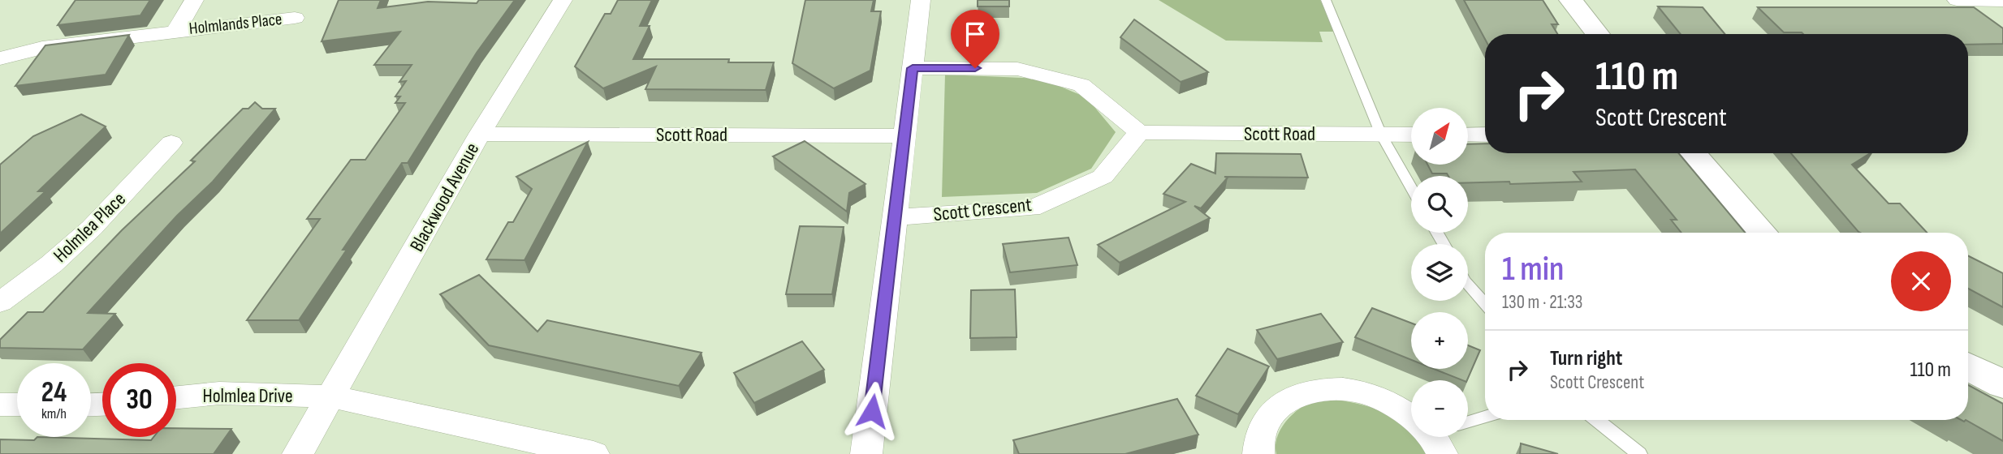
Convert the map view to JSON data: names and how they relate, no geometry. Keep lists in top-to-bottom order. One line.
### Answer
{"streets":{"street":["Holmlands Place","Scott Road","Blackwood Avenue","Scott Crescent","Holmlea Place","Holmlea Drive"]},"crossings":[["Scott Road","Blackwood Avenue"],["Scott Road","Scott Crescent"],["Blackwood Avenue","Holmlea Drive"]],"north":"top right","page":{"turn":["110 m","Scott Crescent"],"map_buttons":["+","−"],"heading":["1 min","130 m · 21:33"],"list":[{"name":"Turn right","note":"Scott Crescent","value":"110 m"}],"speed":"24 km/h","limit":"30"}}
